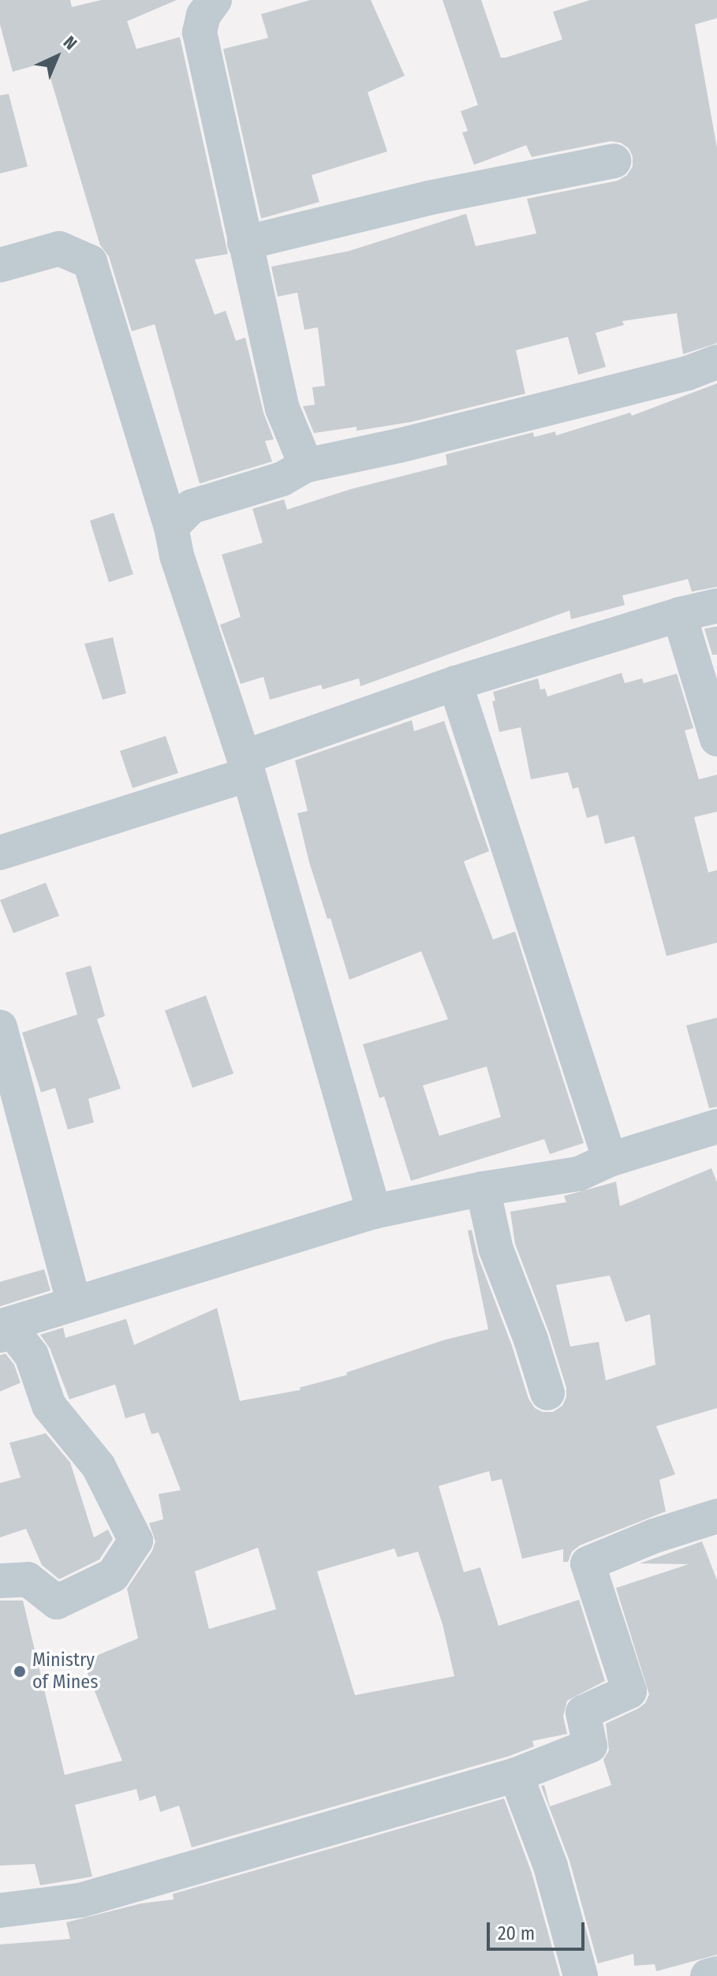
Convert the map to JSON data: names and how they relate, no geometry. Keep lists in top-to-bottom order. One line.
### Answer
{"places":["Ministry of Mines"],"scale_bar":"20 m","north":"top right"}
